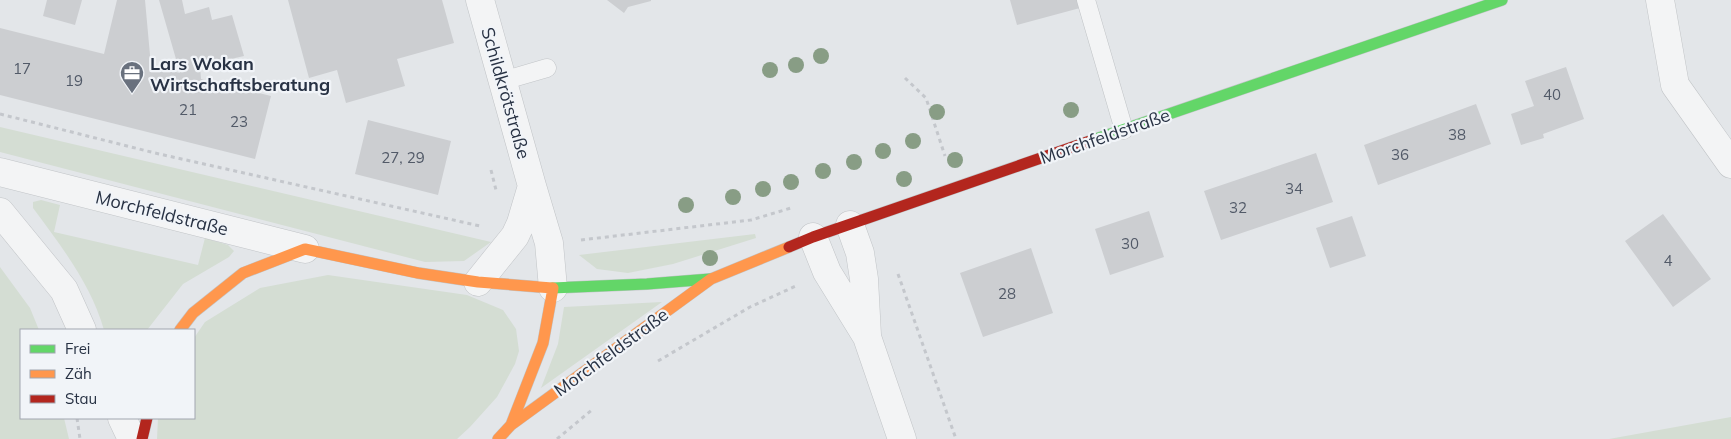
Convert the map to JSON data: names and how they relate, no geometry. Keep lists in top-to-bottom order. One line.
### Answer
{"streets":{"main road":["Morchfeldstraße"],"street":["Schildkrötstraße"]},"crossings":[["Schildkrötstraße","Morchfeldstraße"]],"places":{"office":["Lars Wokan Wirtschaftsberatung"]},"house_numbers":["17","19","40","21","23","38","36","27, 29","34","32","30","4","28"],"legend":["Frei","Zäh","Stau"]}
